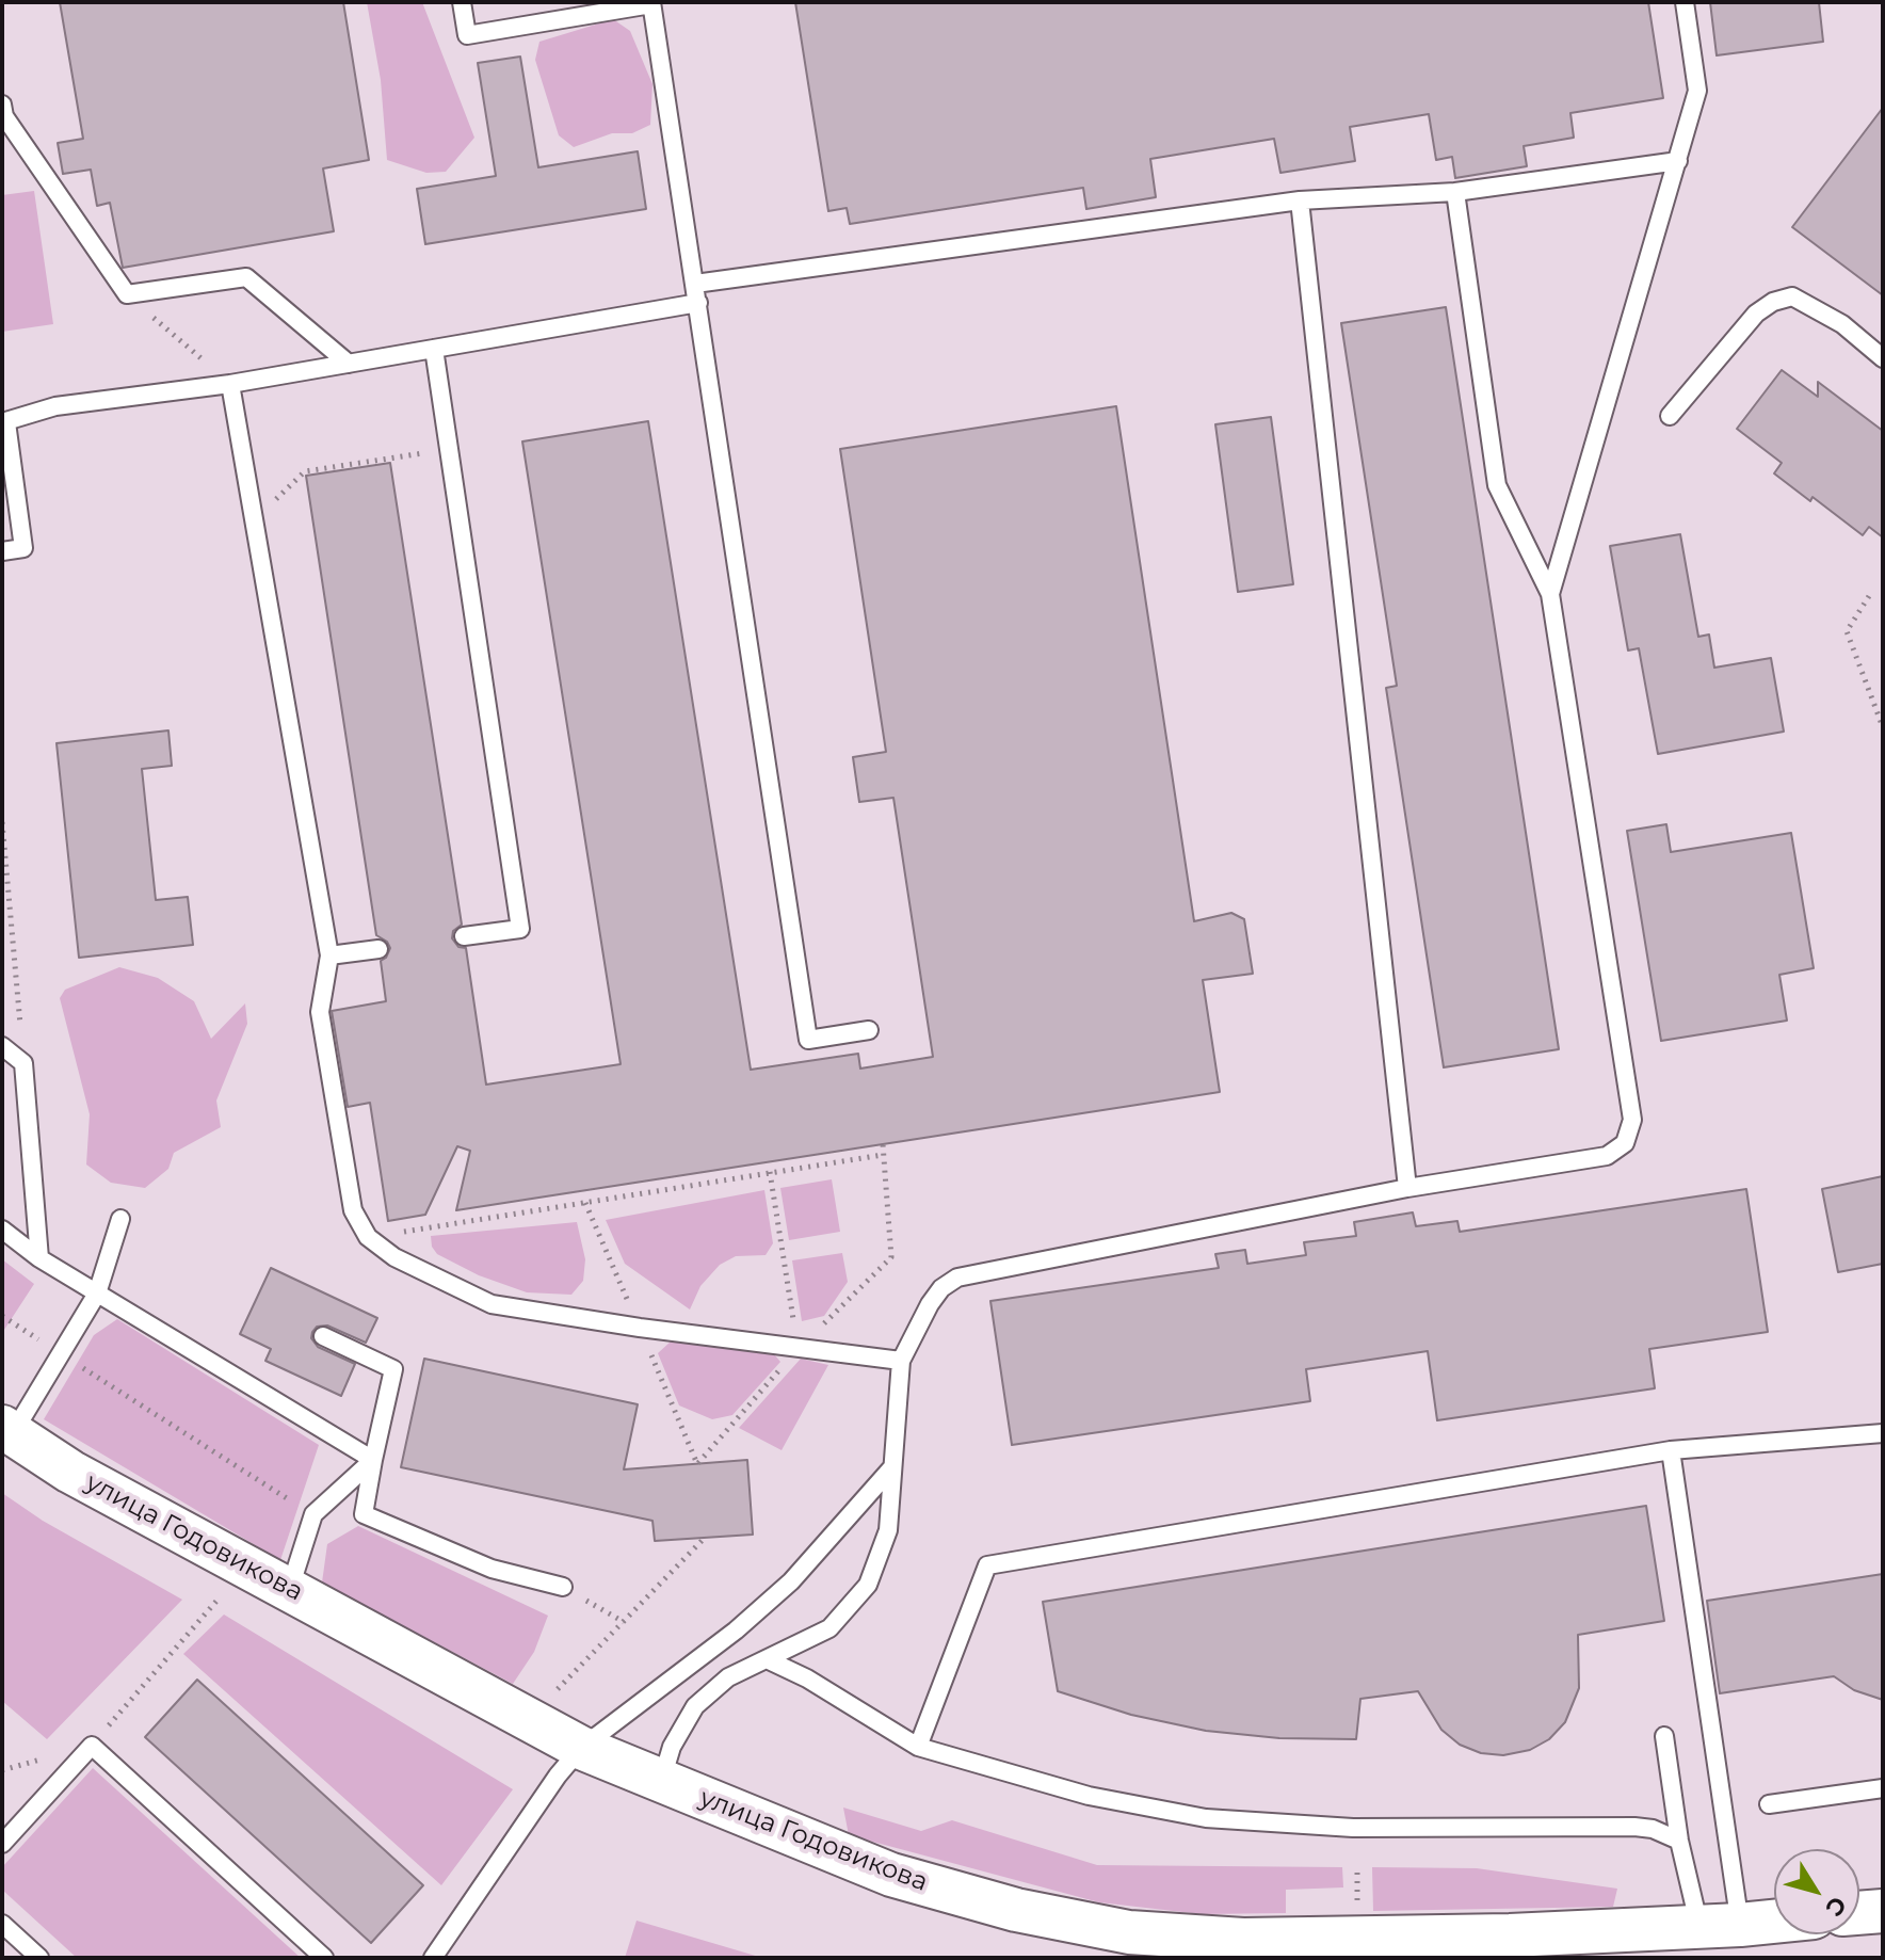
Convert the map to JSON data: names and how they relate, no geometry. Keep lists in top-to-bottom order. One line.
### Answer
{"streets":{"street":["улица Годовикова"]},"north":"bottom right"}
